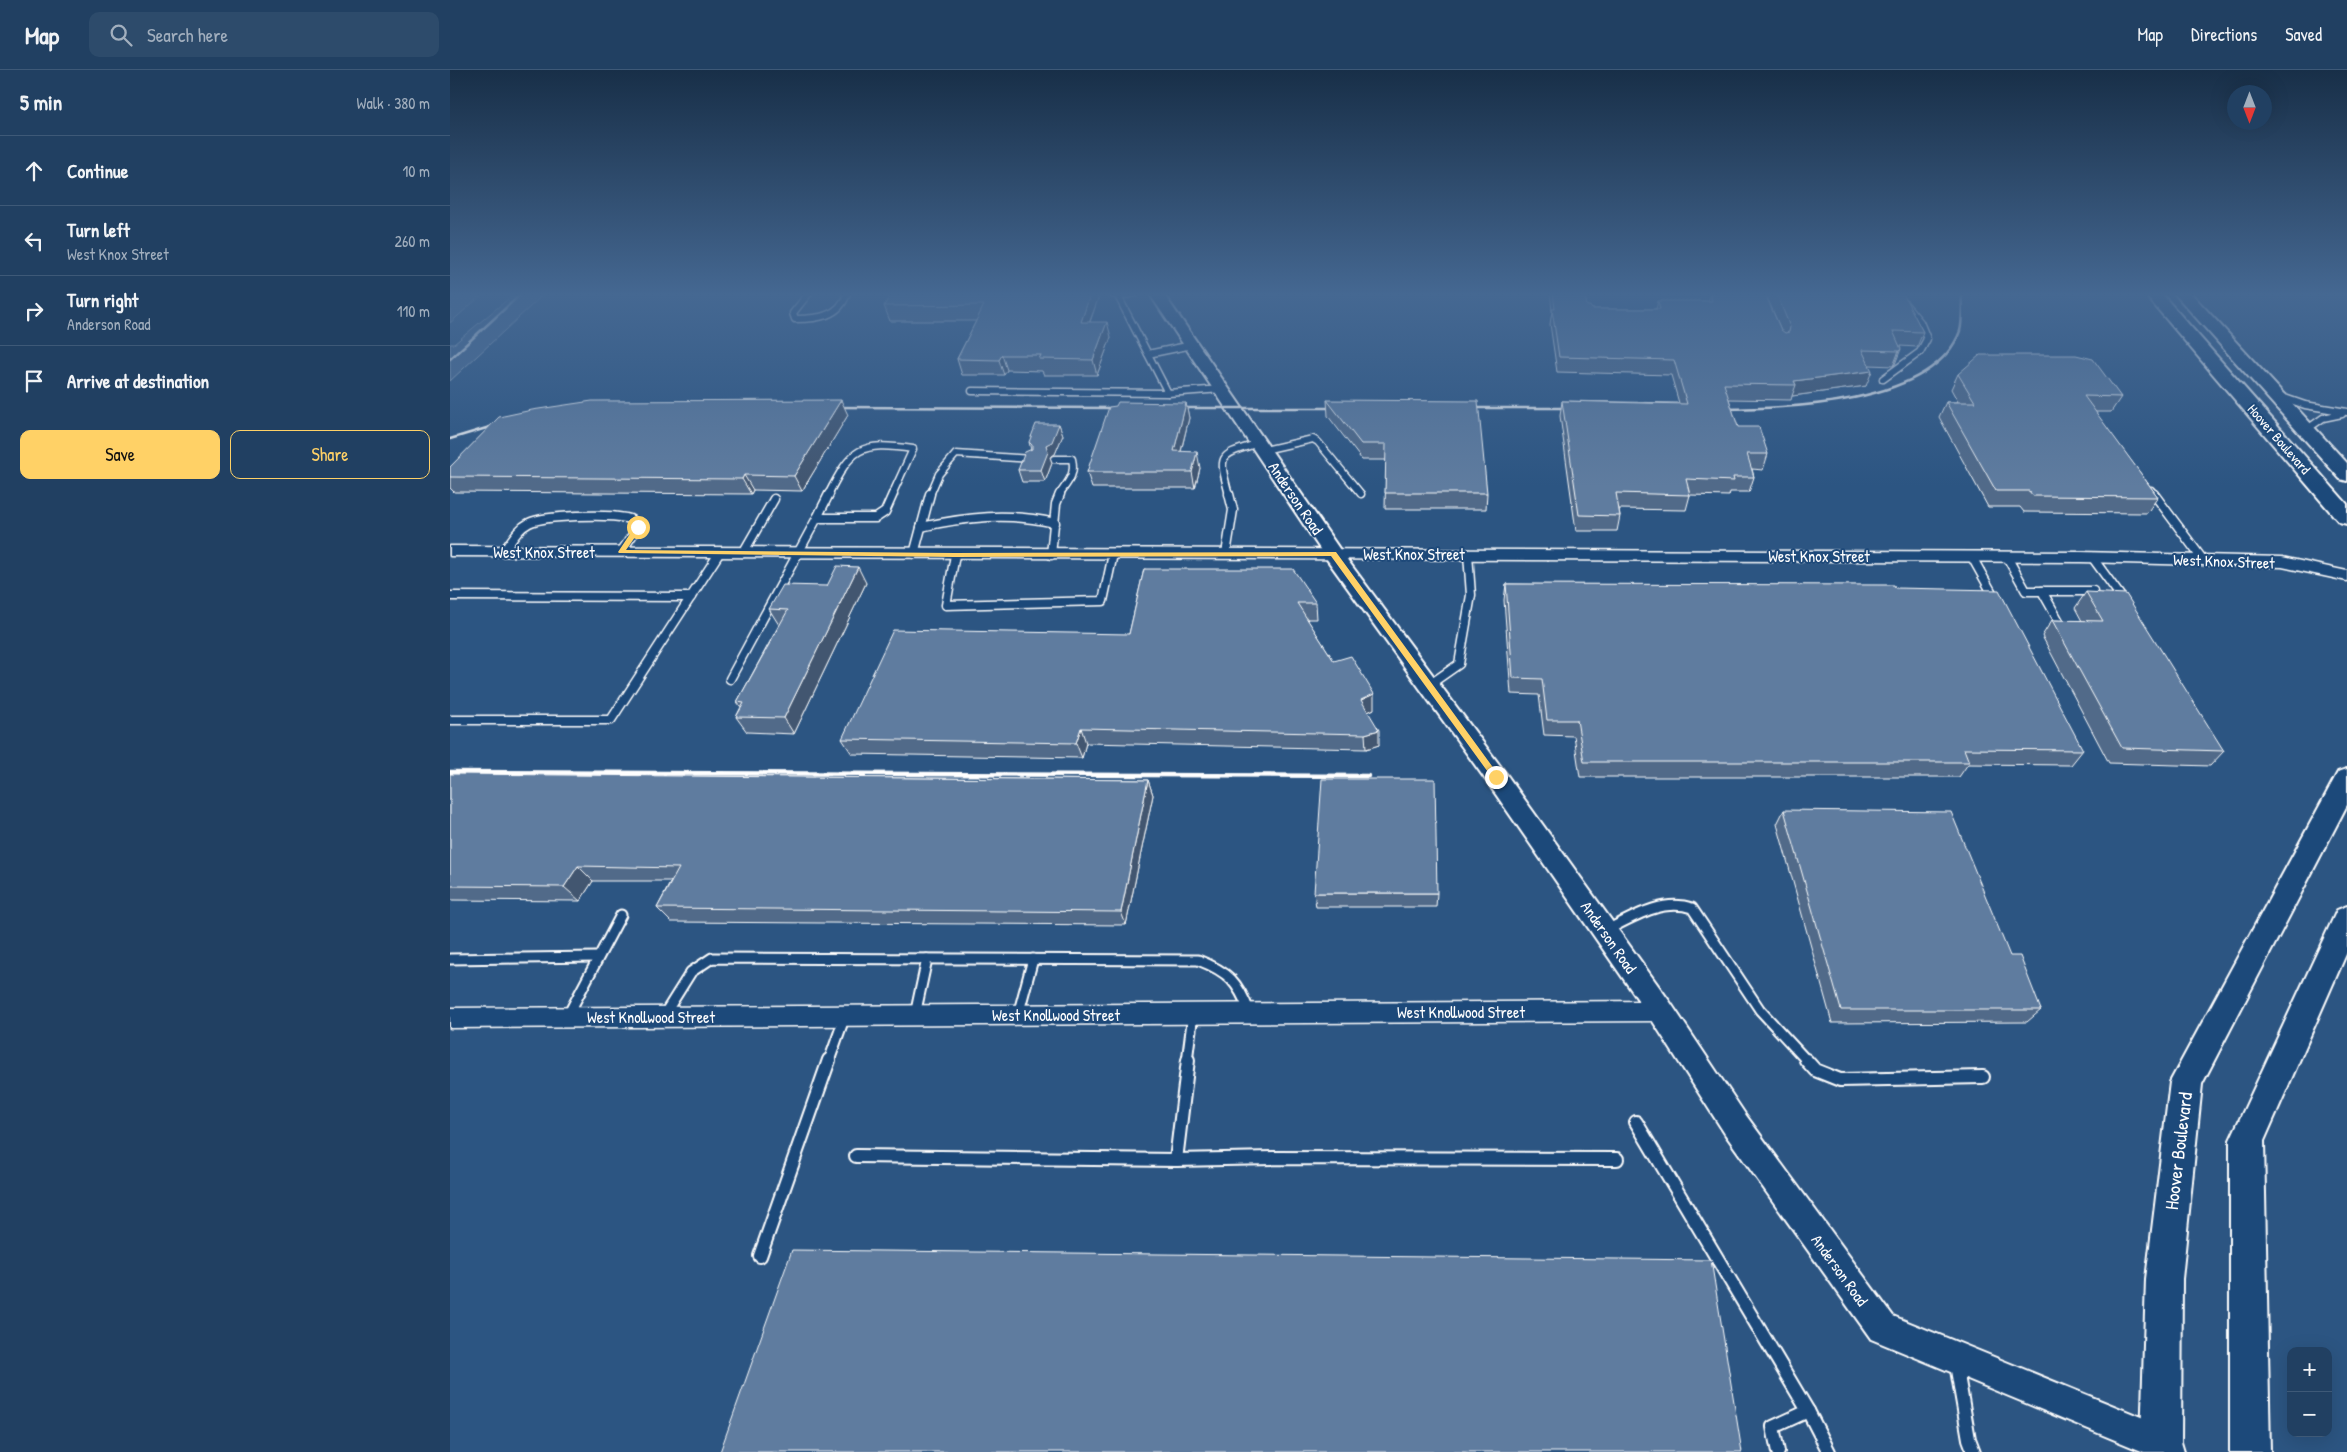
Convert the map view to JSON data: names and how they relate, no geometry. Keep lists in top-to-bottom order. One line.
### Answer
{"streets":{"main road":["Hoover Boulevard"],"street":["Anderson Road","West Knox Street","West Knollwood Street"]},"crossings":[["Hoover Boulevard","Anderson Road"],["Anderson Road","West Knox Street"],["Anderson Road","West Knollwood Street"]],"north":"bottom","page":{"header":"Map","search":"Search here","nav":["Map","Directions","Saved"],"heading":["5 min","Walk · 380 m"],"list":[["Continue","10 m"],["Turn left","West Knox Street","260 m"],["Turn right","Anderson Road","110 m"],"Arrive at destination"],"buttons":["Save","Share"],"map_buttons":["+","−"]}}
